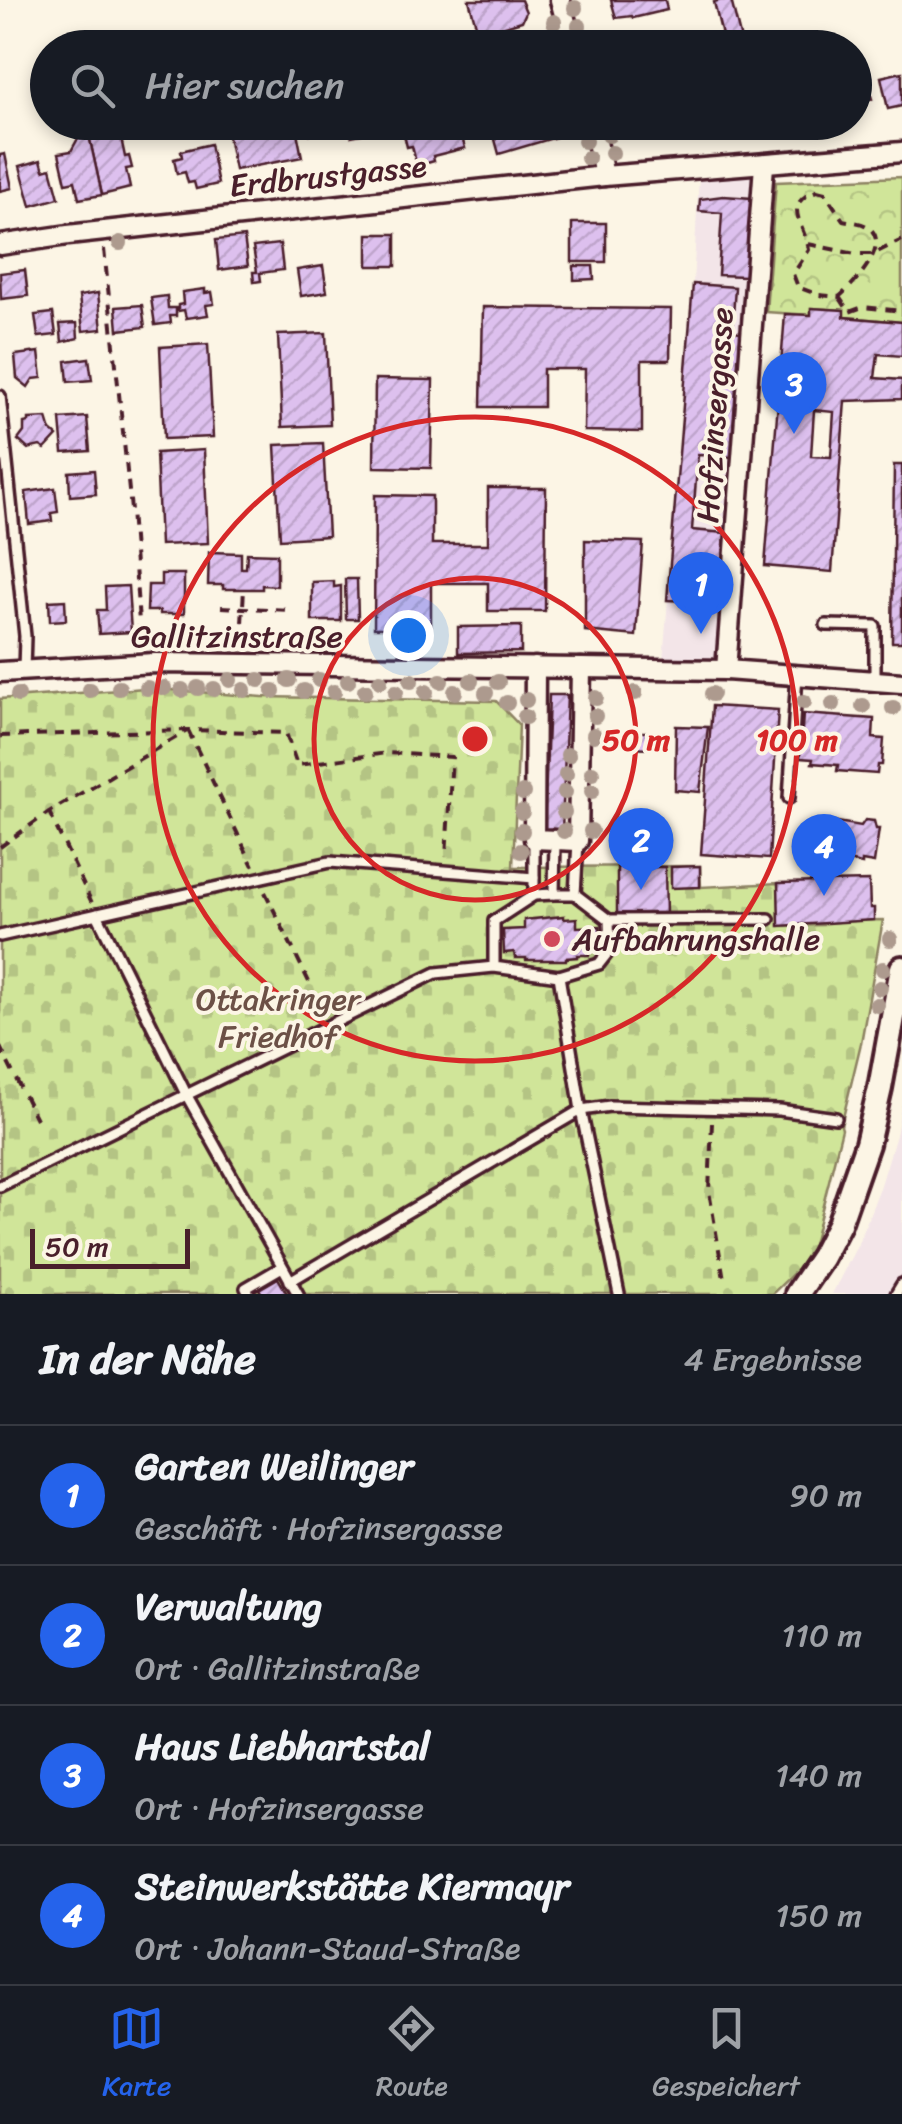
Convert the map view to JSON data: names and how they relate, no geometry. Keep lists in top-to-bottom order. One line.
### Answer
{"streets":{"street":["Erdbrustgasse","Hofzinsergasse","Gallitzinstraße"]},"crossings":[["Erdbrustgasse","Hofzinsergasse"],["Hofzinsergasse","Gallitzinstraße"]],"parks":["Ottakringer Friedhof"],"places":["Aufbahrungshalle"],"scale_bar":"50 m","page":{"search":"Hier suchen","pins":["3","1","2","4"],"scale":"50 m","heading":["In der Nähe","4 Ergebnisse"],"list":[{"mark":"1","name":"Garten Weilinger","note":"Geschäft · Hofzinsergasse","value":"90 m"},{"mark":"2","name":"Verwaltung","note":"Ort · Gallitzinstraße","value":"110 m"},{"mark":"3","name":"Haus Liebhartstal","note":"Ort · Hofzinsergasse","value":"140 m"},{"mark":"4","name":"Steinwerkstätte Kiermayr","note":"Ort · Johann-Staud-Straße","value":"150 m"}],"nav":["Karte","Route","Gespeichert"]},"rings":["50 m","100 m"]}
